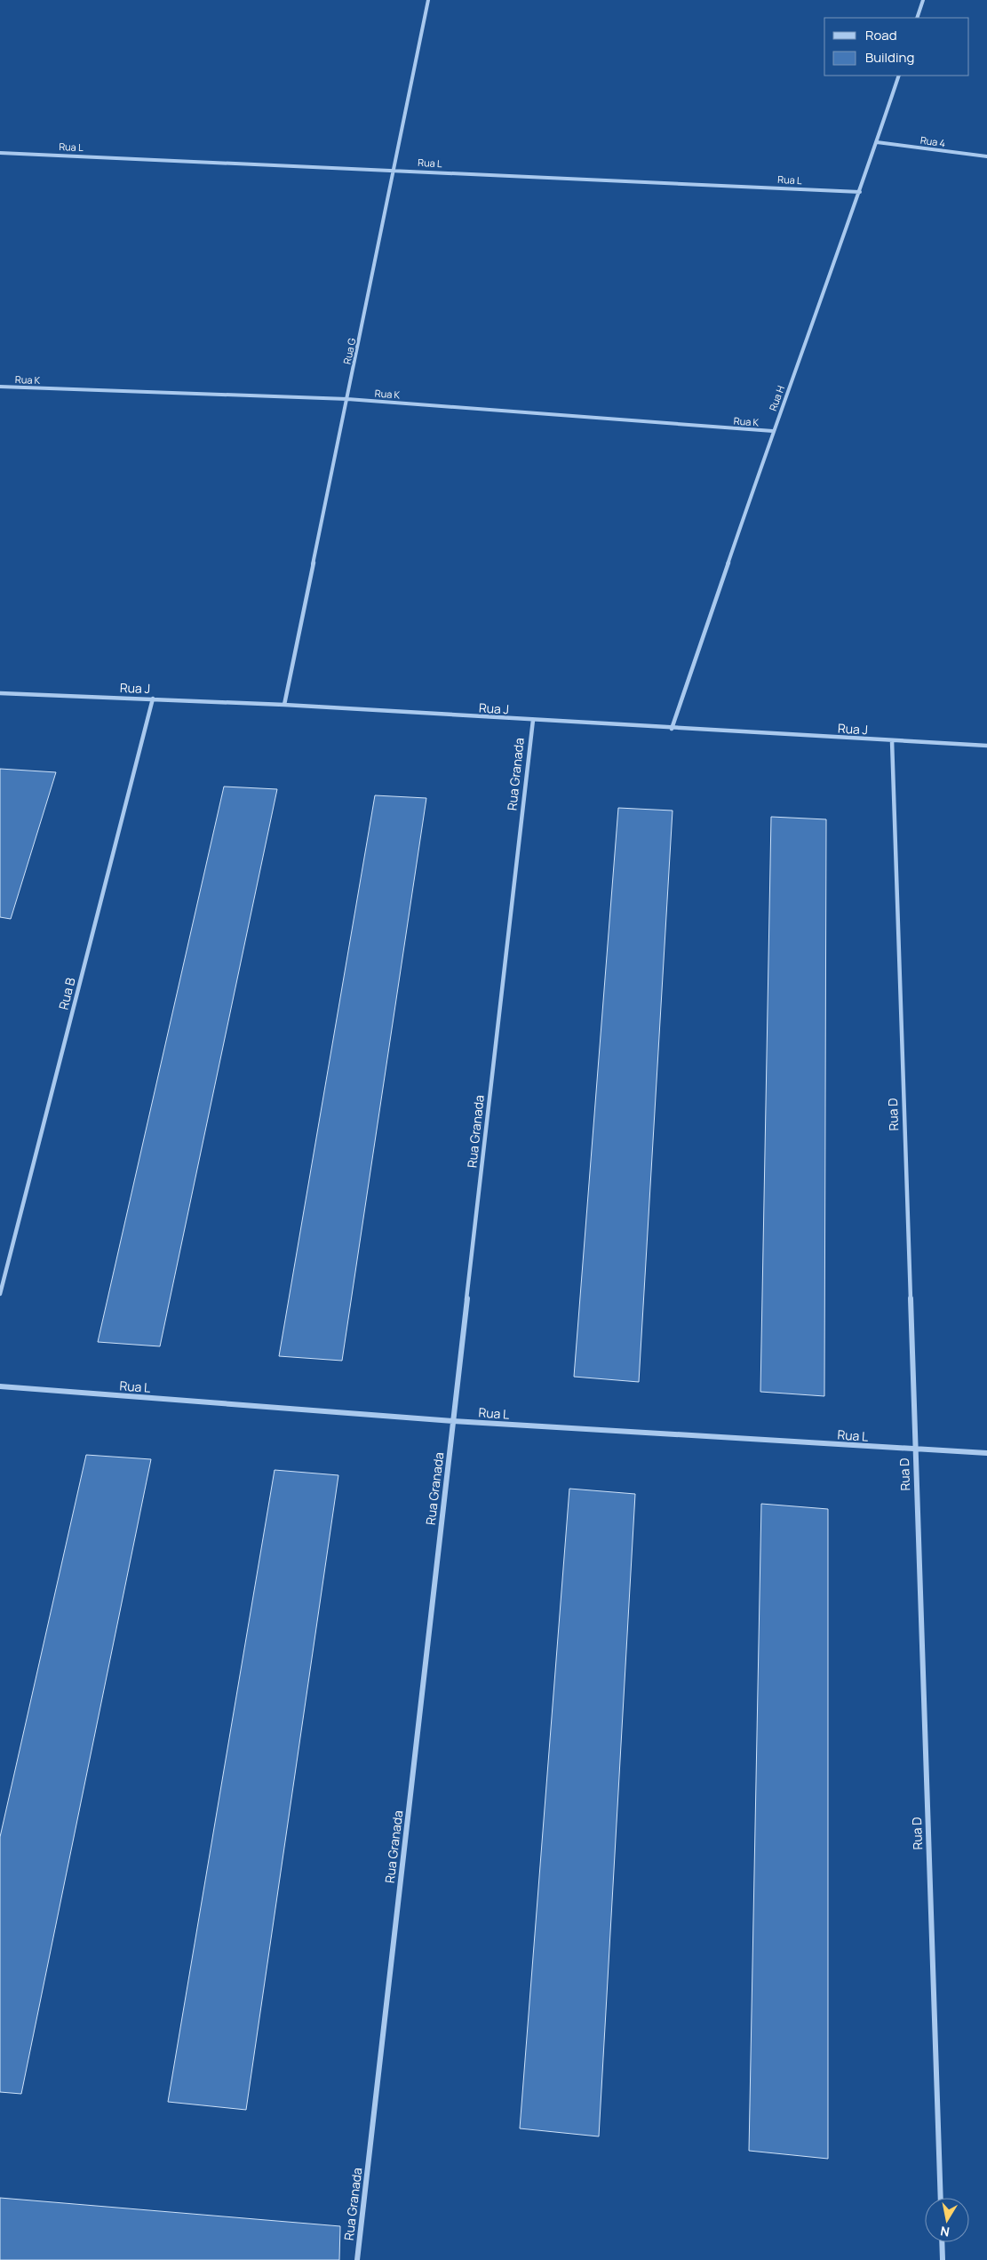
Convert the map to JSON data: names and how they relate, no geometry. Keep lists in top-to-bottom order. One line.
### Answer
{"streets":{"street":["Rua 4","Rua L","Rua G","Rua K","Rua H","Rua J","Rua Granada","Rua B","Rua D"]},"crossings":[["Rua 4","Rua H"],["Rua L","Rua G"],["Rua L","Rua H"],["Rua L","Rua Granada"],["Rua L","Rua D"],["Rua G","Rua K"],["Rua G","Rua J"],["Rua K","Rua H"],["Rua H","Rua J"],["Rua J","Rua Granada"],["Rua J","Rua B"],["Rua J","Rua D"]],"legend":["Road","Building"],"north":"bottom"}
